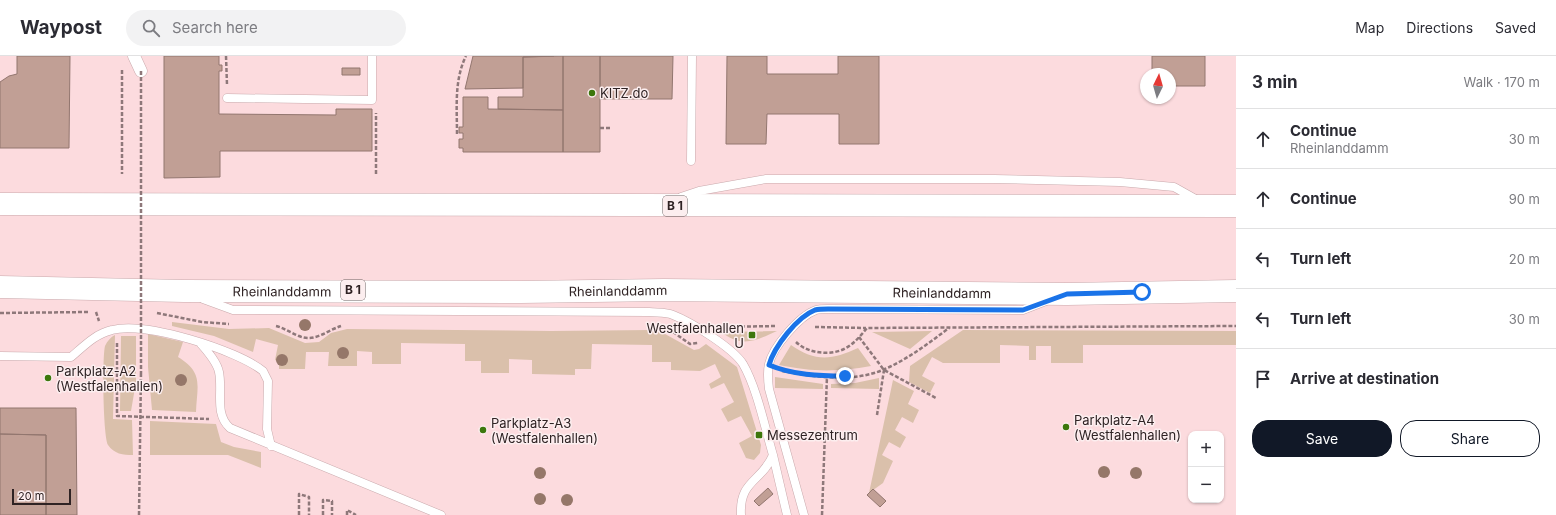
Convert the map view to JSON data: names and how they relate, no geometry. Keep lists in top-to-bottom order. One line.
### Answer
{"streets":{"main road":["B 1","Rheinlanddamm"]},"places":{"other":["KITZ.do","Parkplatz-A2 (Westfalenhallen)","Parkplatz-A4 (Westfalenhallen)","Parkplatz-A3 (Westfalenhallen)"],"transit":["Westfalenhallen U","Messezentrum"]},"scale_bar":"20 m","north":"top","page":{"header":"Waypost","search":"Search here","nav":["Map","Directions","Saved"],"heading":["3 min","Walk · 170 m"],"list":[["Continue","Rheinlanddamm","30 m"],["Continue","90 m"],["Turn left","20 m"],["Turn left","30 m"],"Arrive at destination"],"buttons":["Save","Share"],"map_buttons":["+","−"],"scale":"20 m"}}
